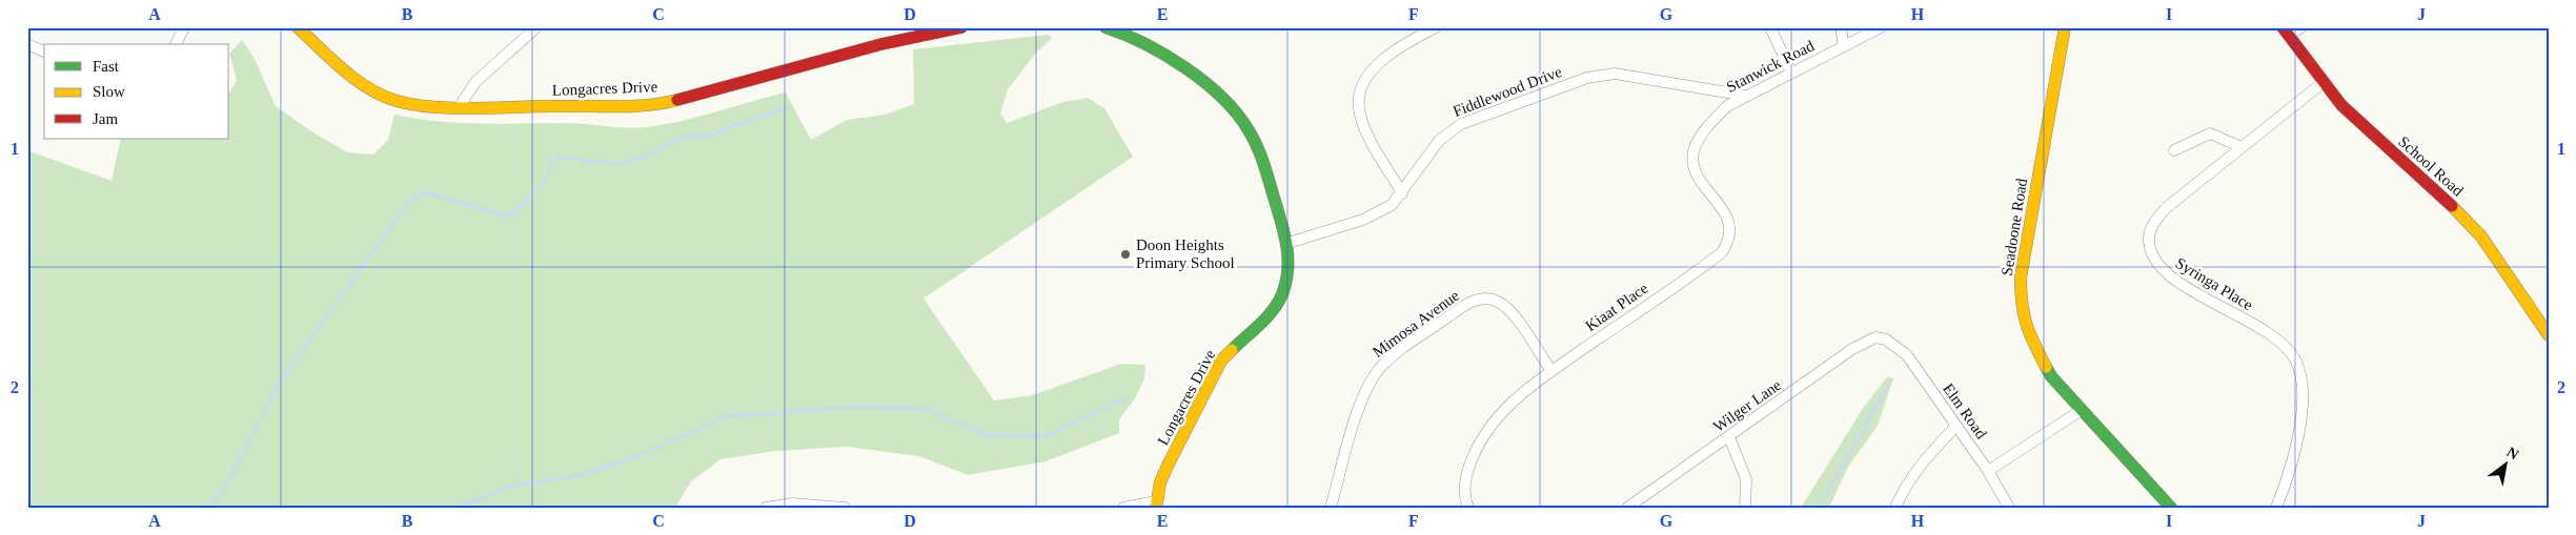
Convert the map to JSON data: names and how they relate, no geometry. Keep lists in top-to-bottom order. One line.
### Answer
{"streets":{"street":["Stanwick Road","Longacres Drive","Fiddlewood Drive","School Road","Seadoone Road","Syringa Place","Kiaat Place","Mimosa Avenue","Wilger Lane","Elm Road"]},"crossings":[["Stanwick Road","Fiddlewood Drive"],["Stanwick Road","Kiaat Place"],["Longacres Drive","Fiddlewood Drive"],["School Road","Syringa Place"],["Kiaat Place","Mimosa Avenue"],["Wilger Lane","Elm Road"]],"places":["Doon Heights Primary School"],"legend":["Fast","Slow","Jam"],"north":"top right","grid":{"columns":["A","B","C","D","E","F","G","H","I","J"],"rows":["1","2"]}}
